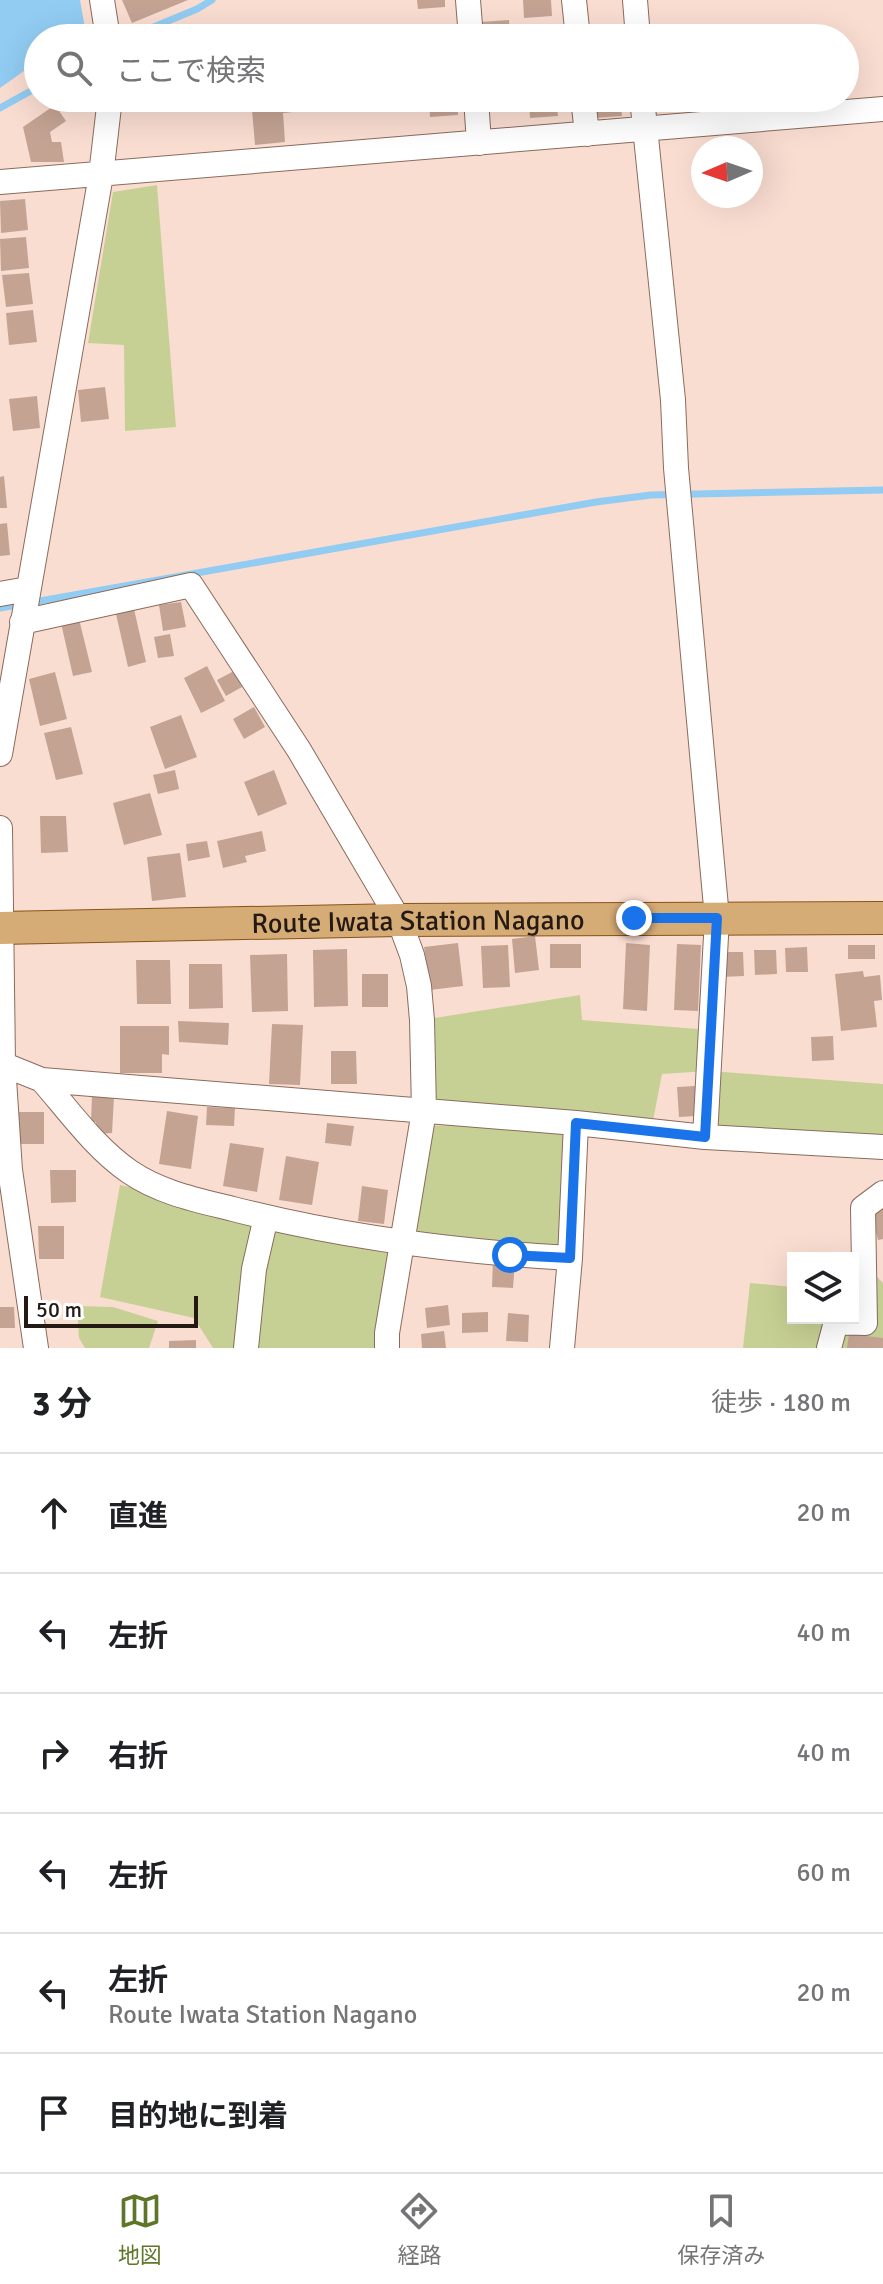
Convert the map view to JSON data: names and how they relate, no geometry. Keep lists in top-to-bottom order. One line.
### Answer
{"streets":{"main road":["Route Iwata Station Nagano"]},"scale_bar":"50 m","north":"left","page":{"search":"ここで検索","scale":"50 m","heading":["3 分","徒歩 · 180 m"],"list":[["直進","20 m"],["左折","40 m"],["右折","40 m"],["左折","60 m"],["左折","Route Iwata Station Nagano","20 m"],"目的地に到着"],"nav":["地図","経路","保存済み"]}}
